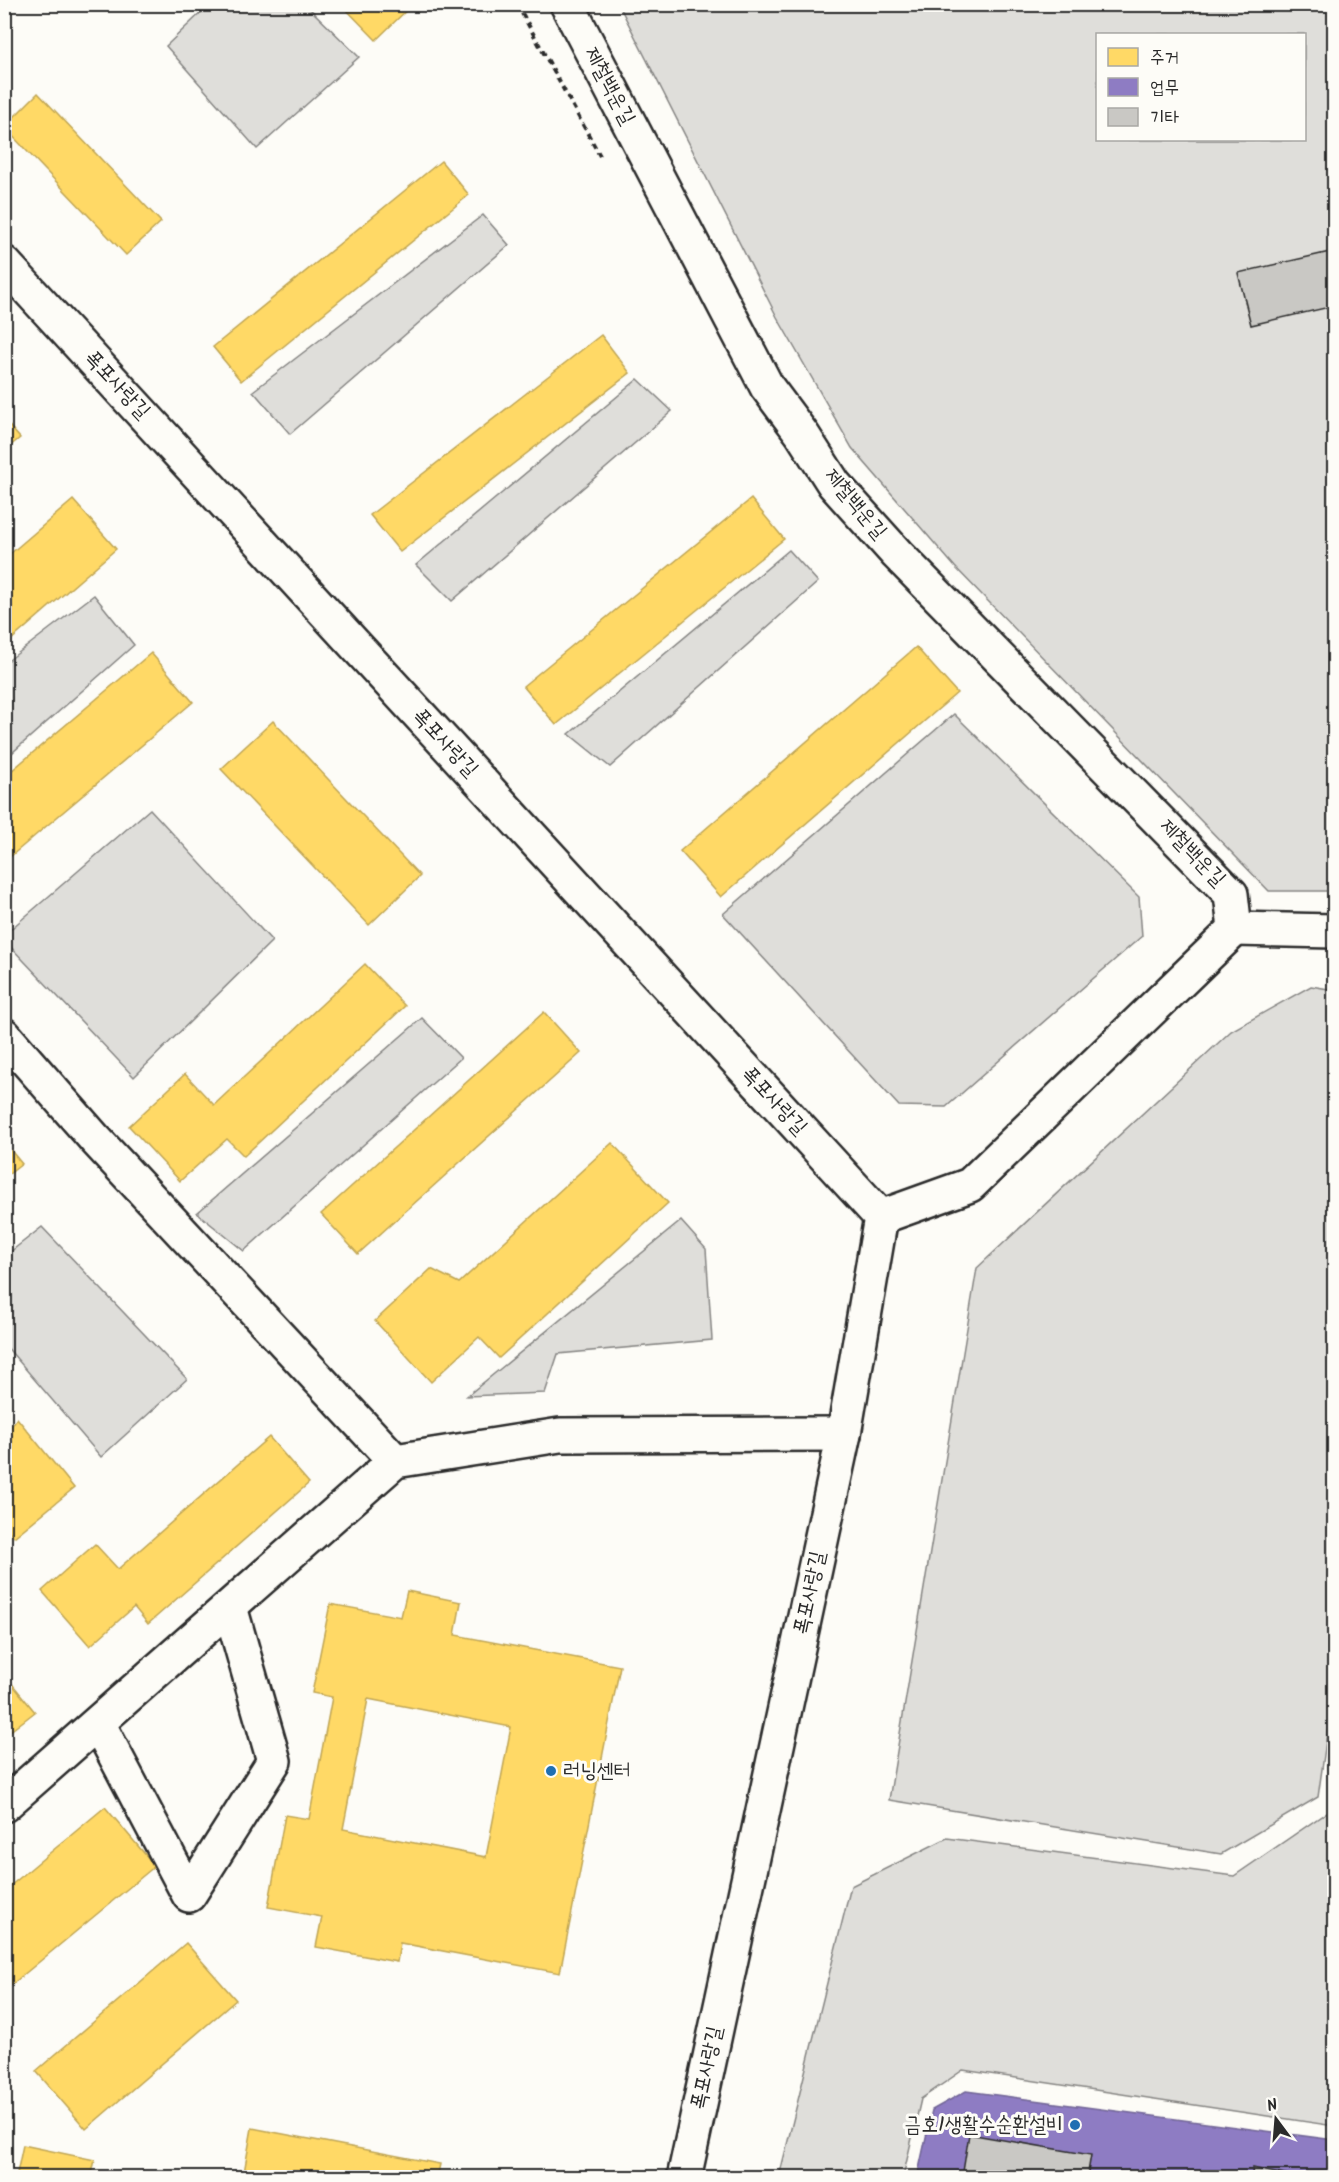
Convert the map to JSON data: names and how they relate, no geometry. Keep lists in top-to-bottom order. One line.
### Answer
{"streets":{"street":["제철백운길","폭포사랑길"]},"places":["러닝센터","금호1생활수순환설비"],"legend":["주거","업무","기타"],"north":"top"}
